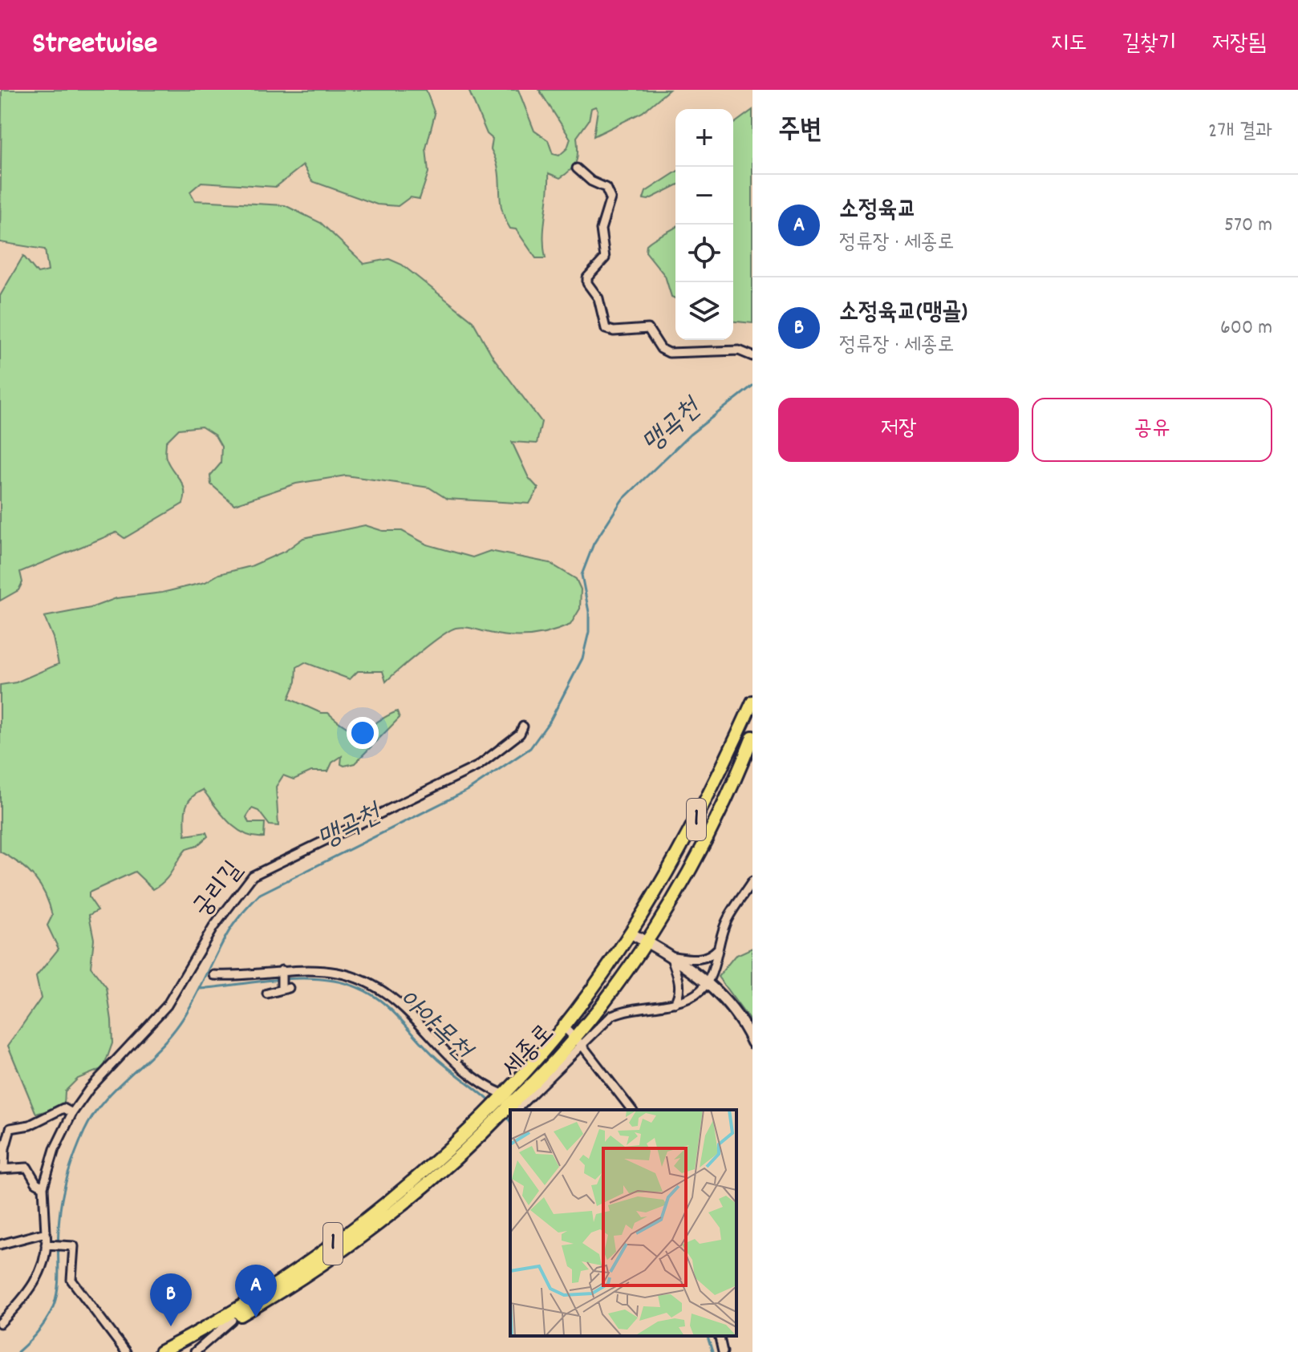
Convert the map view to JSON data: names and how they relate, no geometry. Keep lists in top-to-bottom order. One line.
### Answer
{"streets":{"main road":["1","세종로"],"street":["궁리길"]},"water":["맹곡천","아야목천"],"page":{"header":"Streetwise","nav":["지도","길찾기","저장됨"],"heading":["주변","2개 결과"],"map_buttons":["+","−"],"list":[{"mark":"A","name":"소정육교","note":"정류장 · 세종로","value":"570 m"},{"mark":"B","name":"소정육교(맹골)","note":"정류장 · 세종로","value":"600 m"}],"buttons":["저장","공유"],"pins":["A","B"]}}
